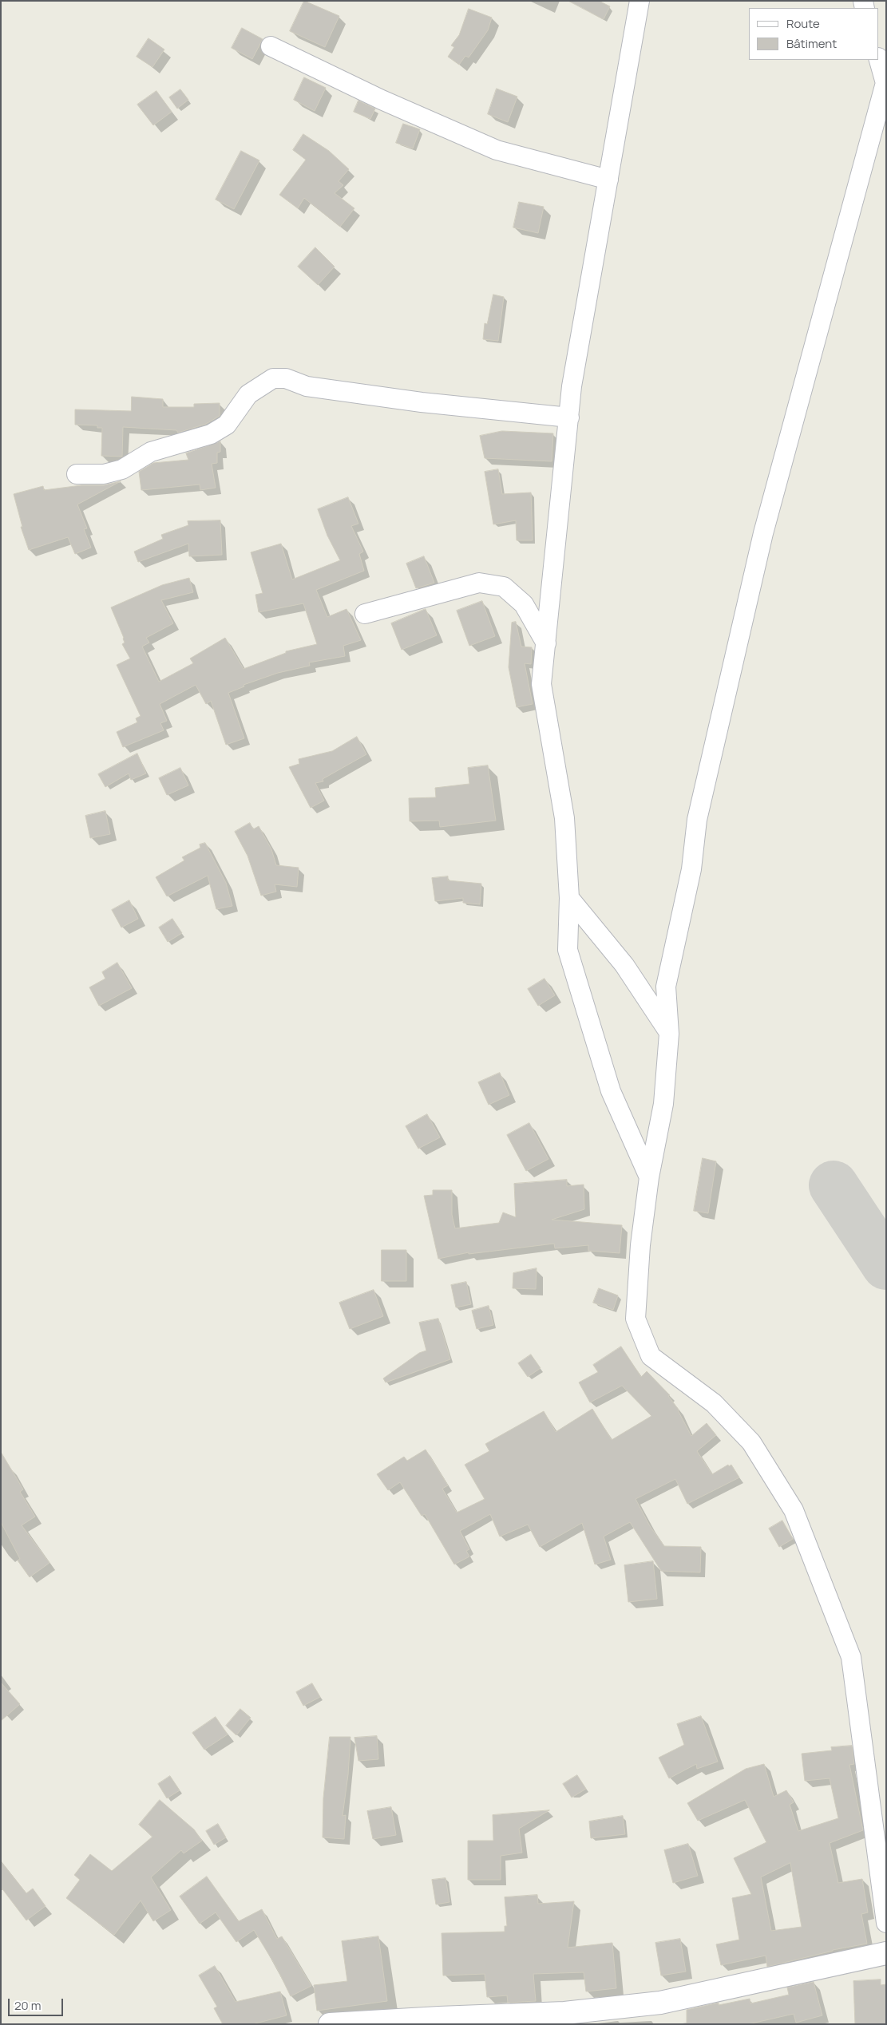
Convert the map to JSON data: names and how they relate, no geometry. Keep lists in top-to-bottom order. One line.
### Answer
{"legend":["Route","Bâtiment"],"scale_bar":"20 m"}
